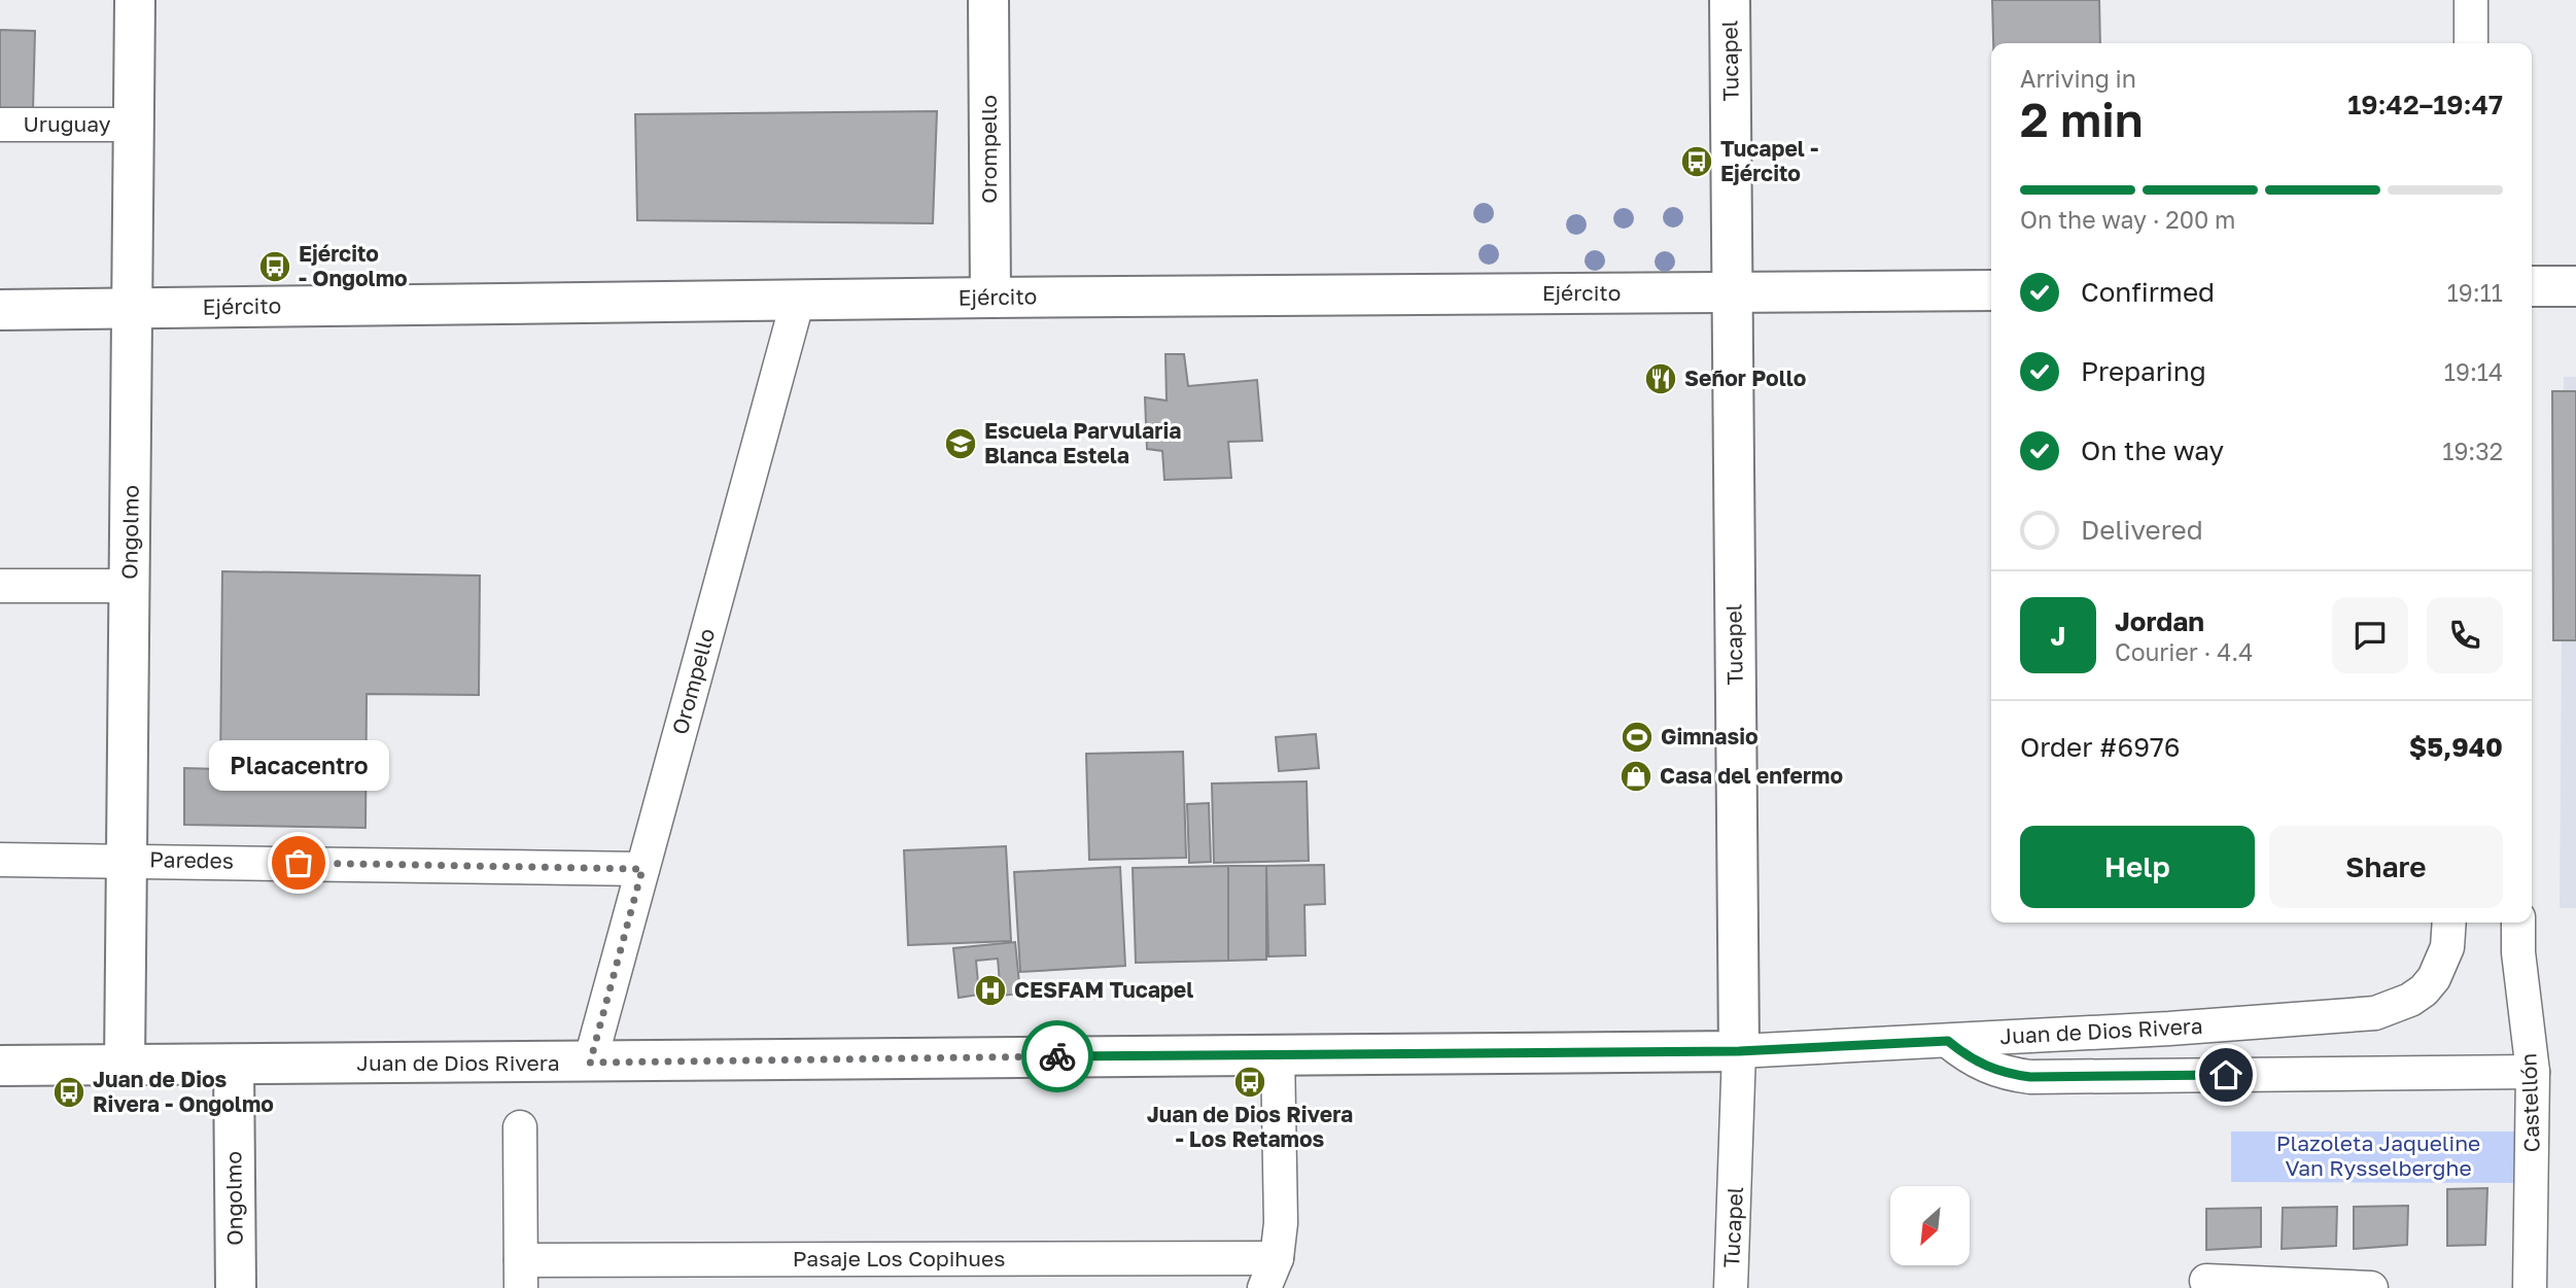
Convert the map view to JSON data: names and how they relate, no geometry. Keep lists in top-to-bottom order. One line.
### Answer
{"streets":{"main road":["Tucapel","Orompello","Ejército","Ongolmo","Juan de Dios Rivera"],"street":["Uruguay","Paredes","Castellón","Pasaje Los Copihues"]},"crossings":[["Tucapel","Ejército"],["Tucapel","Juan de Dios Rivera"],["Uruguay","Ongolmo"],["Orompello","Ejército"],["Orompello","Paredes"],["Orompello","Juan de Dios Rivera"],["Ejército","Ongolmo"],["Ongolmo","Paredes"],["Ongolmo","Juan de Dios Rivera"]],"parks":["Plazoleta Jaqueline Van Rysselberghe"],"places":{"bus stop":["Tucapel - Ejército","Ejército - Ongolmo","Juan de Dios Rivera - Los Retamos","Juan de Dios Rivera - Ongolmo"],"restaurant":["Señor Pollo"],"school or university":["Escuela Parvularia Blanca Estela"],"sports":["Gimnasio"],"shop":["Casa del enfermo"],"other":["Placacentro"],"hospital":["CESFAM Tucapel"]},"north":"bottom left","page":{"heading":["2 min","Arriving in","19:42–19:47"],"panel":["Jordan","Courier · 4.4","Order #6976","$5,940"],"bar":"On the way · 200 m","list":[["Confirmed","19:11"],["Preparing","19:14"],["On the way","19:32"],"Delivered"],"round":"J","bubble":"Placacentro","buttons":["Help","Share"]}}
